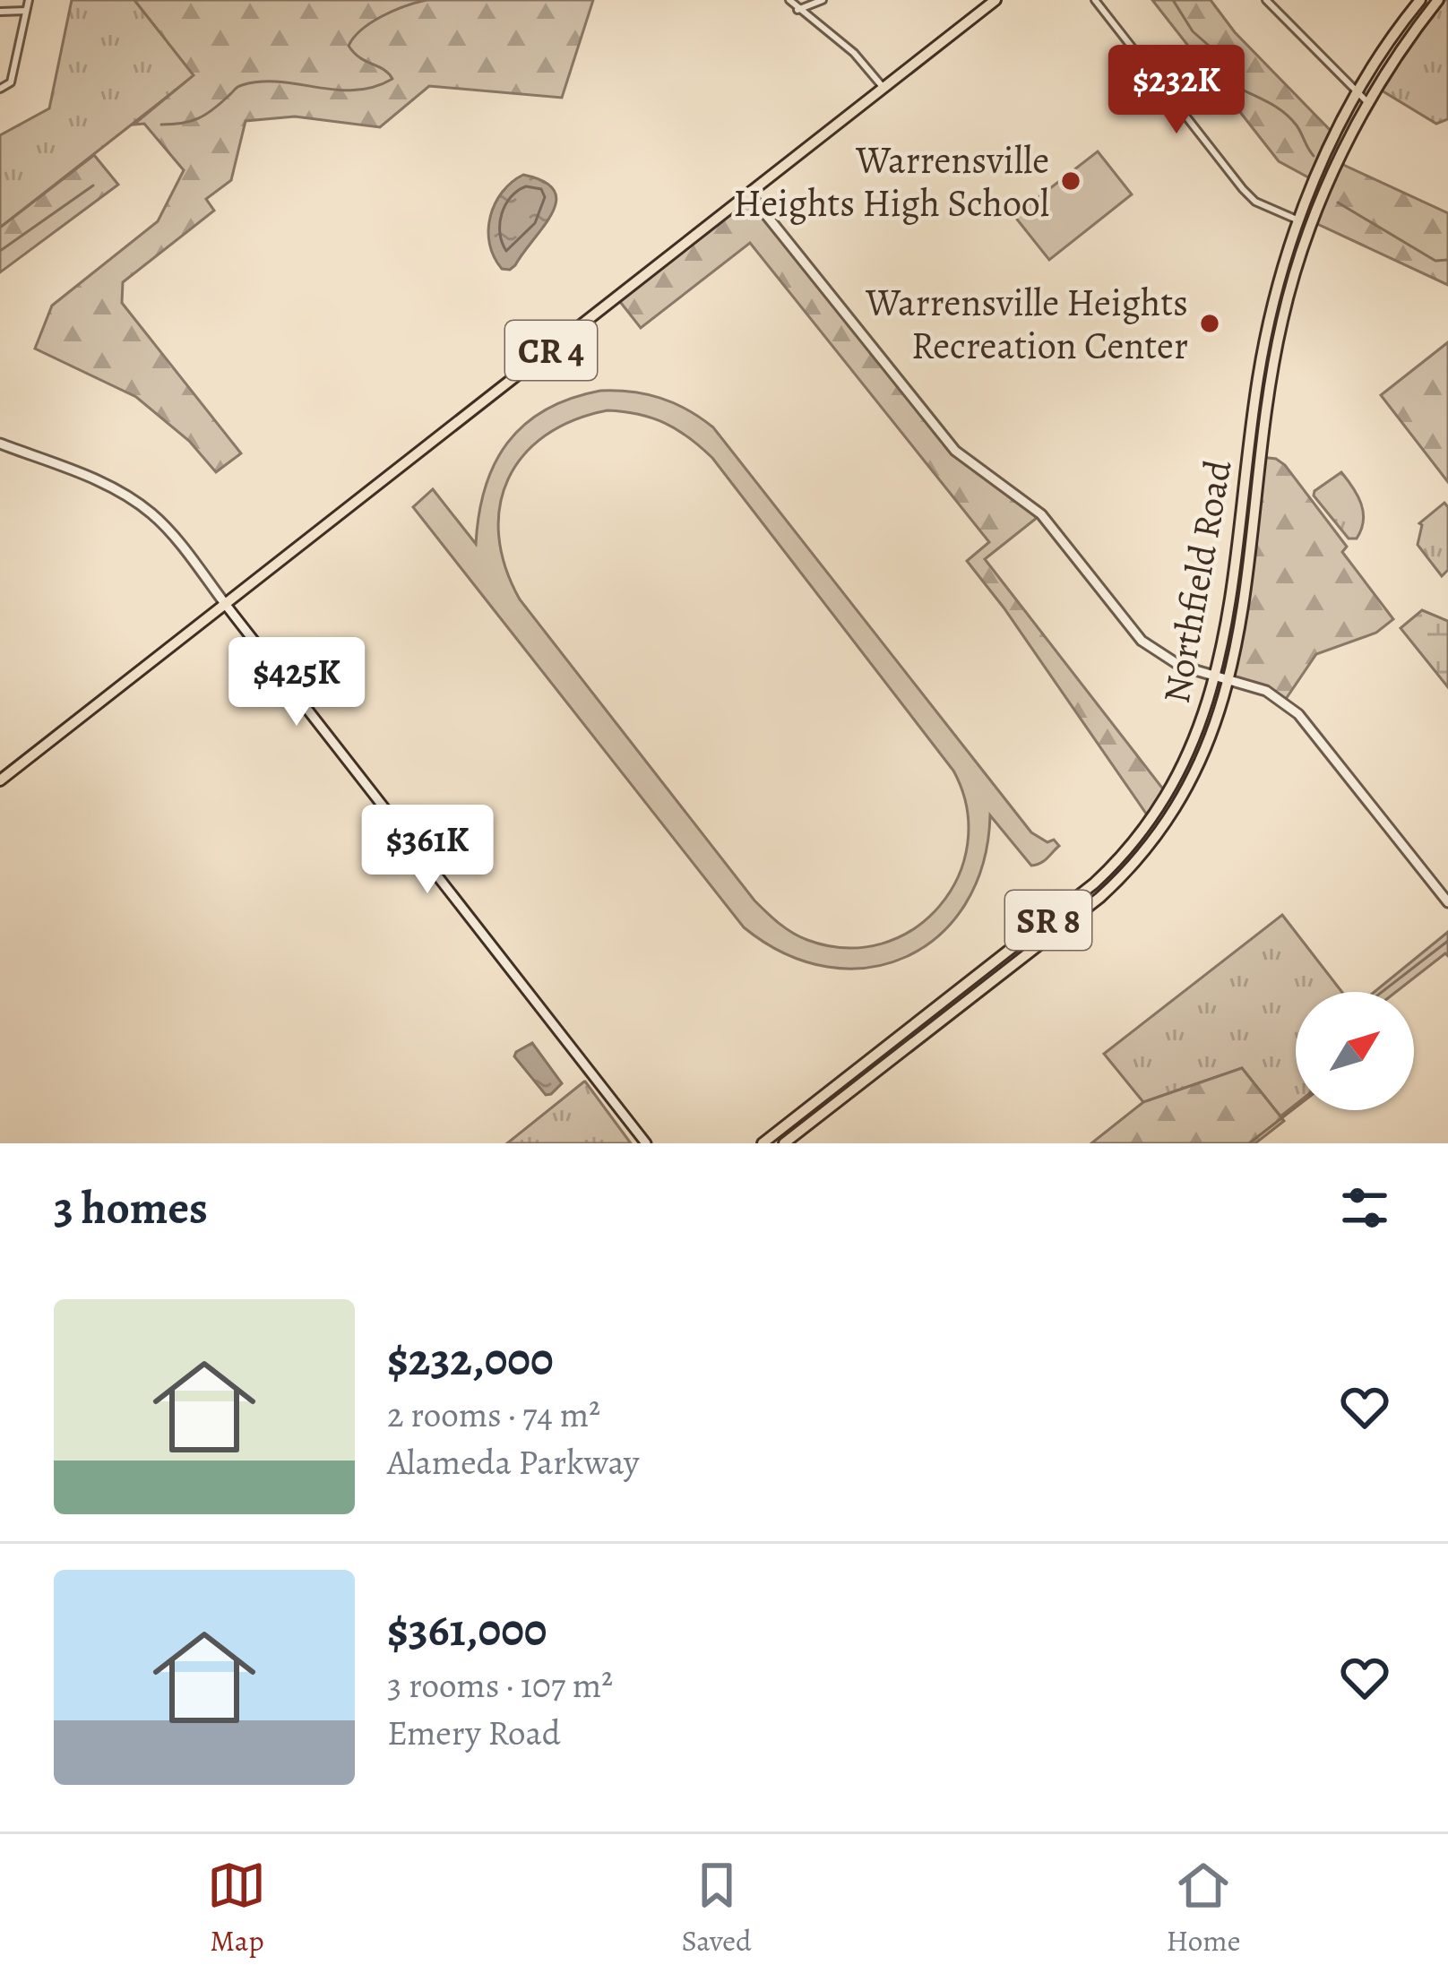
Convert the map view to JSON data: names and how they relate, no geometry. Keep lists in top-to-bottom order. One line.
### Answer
{"streets":{"main road":["CR 4","Northfield Road","SR 8"]},"places":["Warrensville Heights High School","Warrensville Heights Recreation Center"],"north":"top right","page":{"price":["$232K","$425K","$361K"],"heading":"3 homes","list":[{"name":"$232,000","note":"2 rooms · 74 m² · Alameda Parkway"},{"name":"$361,000","note":"3 rooms · 107 m² · Emery Road"}],"tabs":["Map","Saved","Home"]}}
